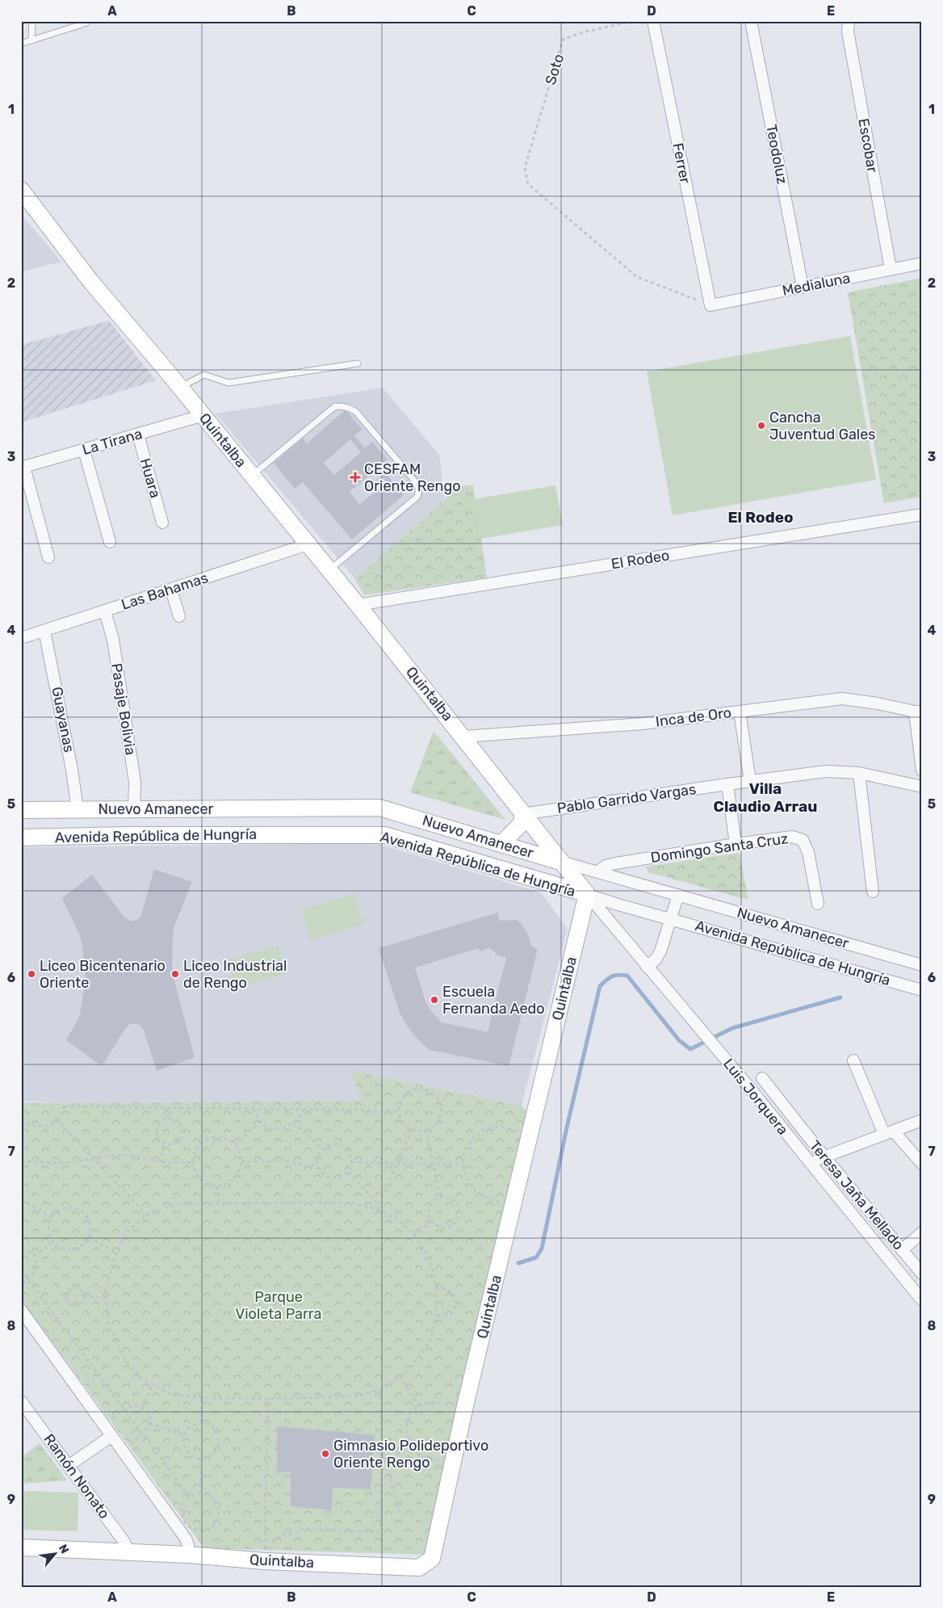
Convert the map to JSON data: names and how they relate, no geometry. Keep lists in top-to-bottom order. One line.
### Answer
{"streets":{"street":["Escobar","Teodoluz","Ferrer","Medialuna","Quintalba","La Tirana","Huara","El Rodeo","Las Bahamas","Pasaje Bolivia","Inca de Oro","Guayanas","Pablo Garrido Vargas","Nuevo Amanecer","Avenida República de Hungría","Domingo Santa Cruz","Luis Jorquera","Teresa Jaña Mellado","Ramón Nonato"],"path":["Soto"]},"crossings":[["Soto","Ferrer"],["Soto","Medialuna"],["Escobar","Medialuna"],["Teodoluz","Medialuna"],["Ferrer","Medialuna"],["Quintalba","La Tirana"],["Quintalba","El Rodeo"],["Quintalba","Las Bahamas"],["Quintalba","Inca de Oro"],["Quintalba","Pablo Garrido Vargas"],["Quintalba","Nuevo Amanecer"],["Quintalba","Avenida República de Hungría"],["Quintalba","Luis Jorquera"],["Quintalba","Ramón Nonato"],["La Tirana","Huara"],["Las Bahamas","Pasaje Bolivia"],["Las Bahamas","Guayanas"],["Pasaje Bolivia","Nuevo Amanecer"],["Guayanas","Nuevo Amanecer"],["Nuevo Amanecer","Domingo Santa Cruz"],["Avenida República de Hungría","Luis Jorquera"]],"districts":["El Rodeo","Villa Claudio Arrau"],"parks":["Parque Violeta Parra"],"places":{"other":["Cancha Juventud Gales","Liceo Bicentenario Oriente","Liceo Industrial de Rengo","Escuela Fernanda Aedo","Gimnasio Polideportivo Oriente Rengo"],"health":["CESFAM Oriente Rengo"]},"north":"top right","grid":{"columns":["A","B","C","D","E"],"rows":["1","2","3","4","5","6","7","8","9"]}}
